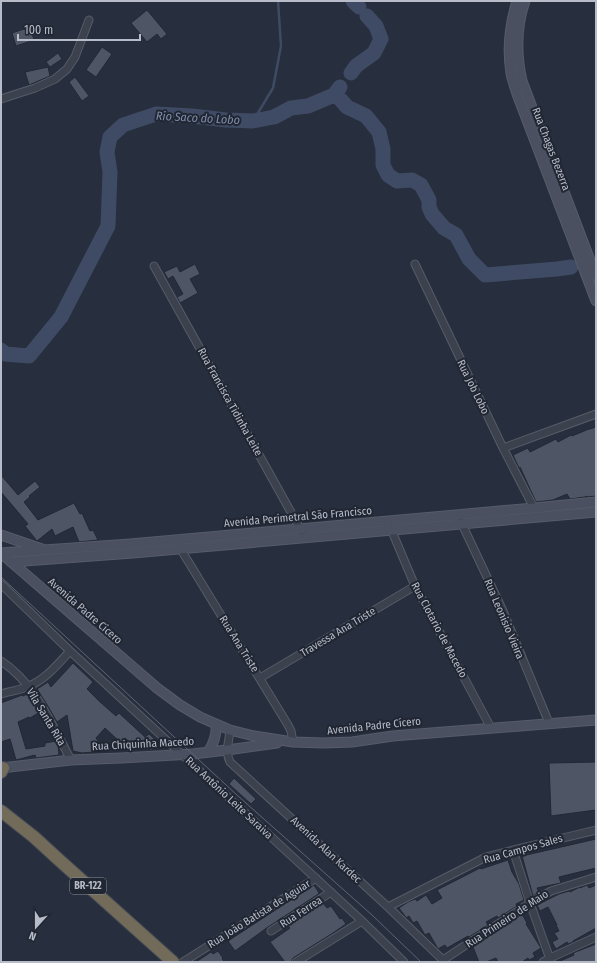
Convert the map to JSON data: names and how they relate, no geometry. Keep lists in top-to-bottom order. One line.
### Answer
{"streets":{"highway":["BR-122"],"main road":["Rua Chagas Bezerra","Avenida Perimetral São Francisco","Avenida Padre Cícero","Rua Chiquinha Macedo"],"street":["Rua Job Lobo","Rua Francisca Tidinha Leite","Rua Leonisio Vieira","Rua Clotario de Macedo","Travessa Ana Triste","Rua Ana Triste","Vila Santa Rita","Rua Antônio Leite Saraiva","Rua Campos Sales","Avenida Alan Kardec","Rua Ferrea","Rua João Batista de Aguiar","Rua Primeiro de Maio"]},"crossings":[["Rua Job Lobo","Avenida Perimetral São Francisco"],["Rua Francisca Tidinha Leite","Avenida Perimetral São Francisco"],["Avenida Perimetral São Francisco","Avenida Padre Cícero"],["Avenida Perimetral São Francisco","Rua Leonisio Vieira"],["Avenida Perimetral São Francisco","Rua Clotario de Macedo"],["Avenida Perimetral São Francisco","Rua Ana Triste"],["Avenida Padre Cícero","Rua Leonisio Vieira"],["Avenida Padre Cícero","Rua Clotario de Macedo"],["Avenida Padre Cícero","Rua Ana Triste"],["Avenida Padre Cícero","Rua Chiquinha Macedo"],["Rua Clotario de Macedo","Travessa Ana Triste"],["Travessa Ana Triste","Rua Ana Triste"],["Rua Ana Triste","Rua Chiquinha Macedo"],["Vila Santa Rita","Rua Chiquinha Macedo"],["Rua Chiquinha Macedo","Rua Antônio Leite Saraiva"],["Rua Chiquinha Macedo","Avenida Alan Kardec"],["Rua Antônio Leite Saraiva","Rua Ferrea"],["Rua Antônio Leite Saraiva","Rua João Batista de Aguiar"],["Rua Campos Sales","Avenida Alan Kardec"],["Avenida Alan Kardec","Rua Primeiro de Maio"]],"water":["Rio Saco do Lobo"],"scale_bar":"100 m","north":"bottom"}
